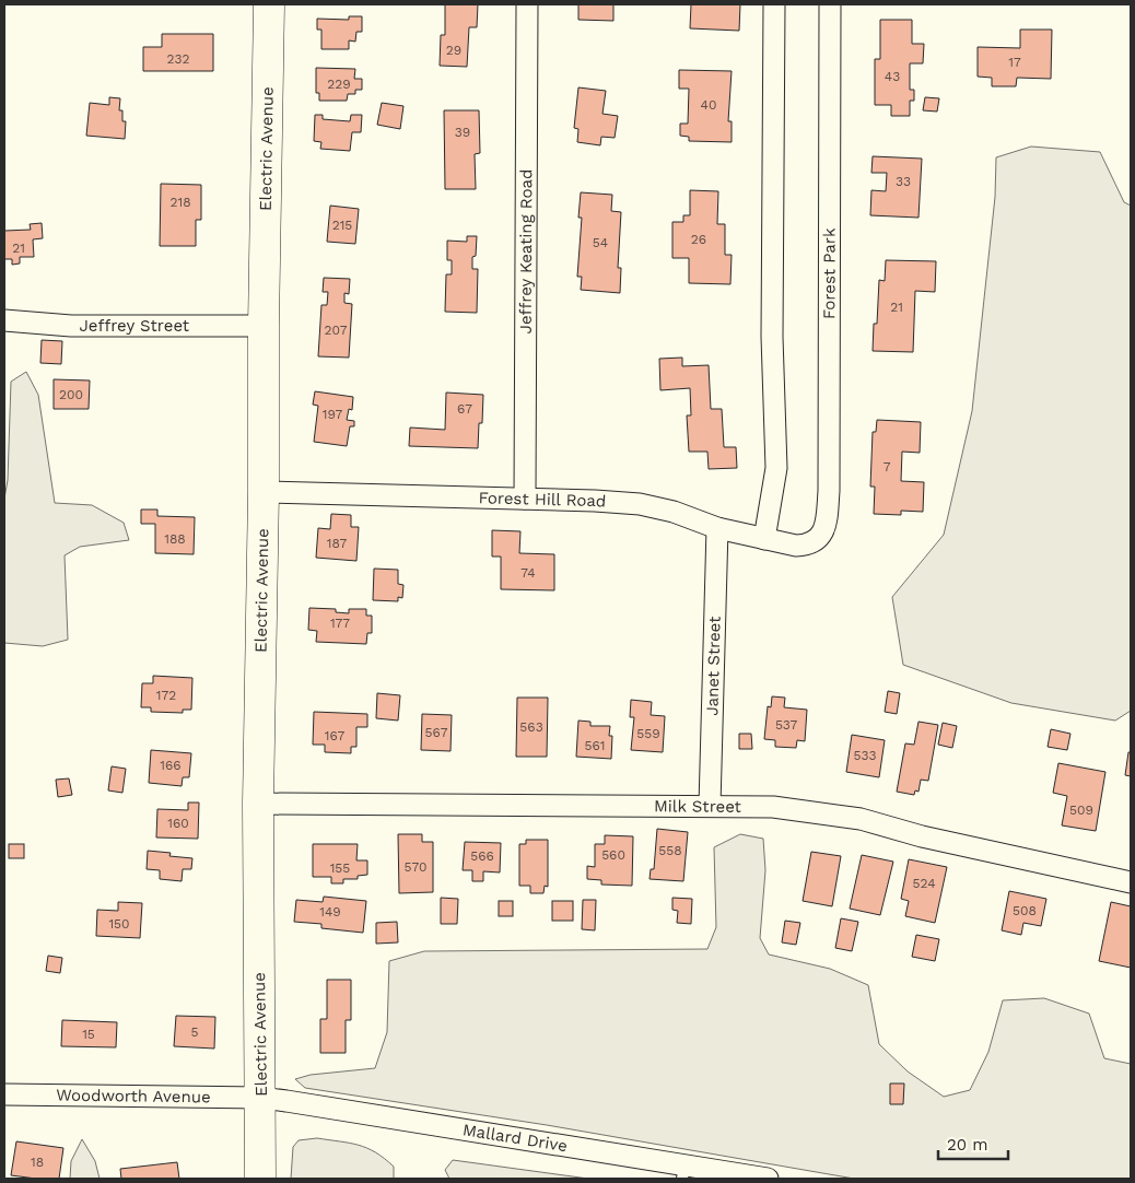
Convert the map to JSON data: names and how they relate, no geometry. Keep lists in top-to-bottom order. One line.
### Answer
{"streets":{"main road":["Electric Avenue"],"street":["Jeffrey Keating Road","Forest Park","Jeffrey Street","Forest Hill Road","Janet Street","Milk Street","Woodworth Avenue","Mallard Drive"]},"crossings":[["Electric Avenue","Jeffrey Street"],["Electric Avenue","Forest Hill Road"],["Electric Avenue","Milk Street"],["Electric Avenue","Woodworth Avenue"],["Electric Avenue","Mallard Drive"],["Jeffrey Keating Road","Forest Hill Road"],["Forest Park","Forest Hill Road"],["Forest Hill Road","Janet Street"],["Janet Street","Milk Street"],["Woodworth Avenue","Mallard Drive"]],"house_numbers":["29","232","17","43","229","40","39","33","218","215","26","54","21","21","207","200","67","197","7","188","187","74","177","172","537","563","567","559","167","561","533","166","509","160","558","560","566","570","155","524","508","149","150","5","15","18"],"scale_bar":"20 m"}
